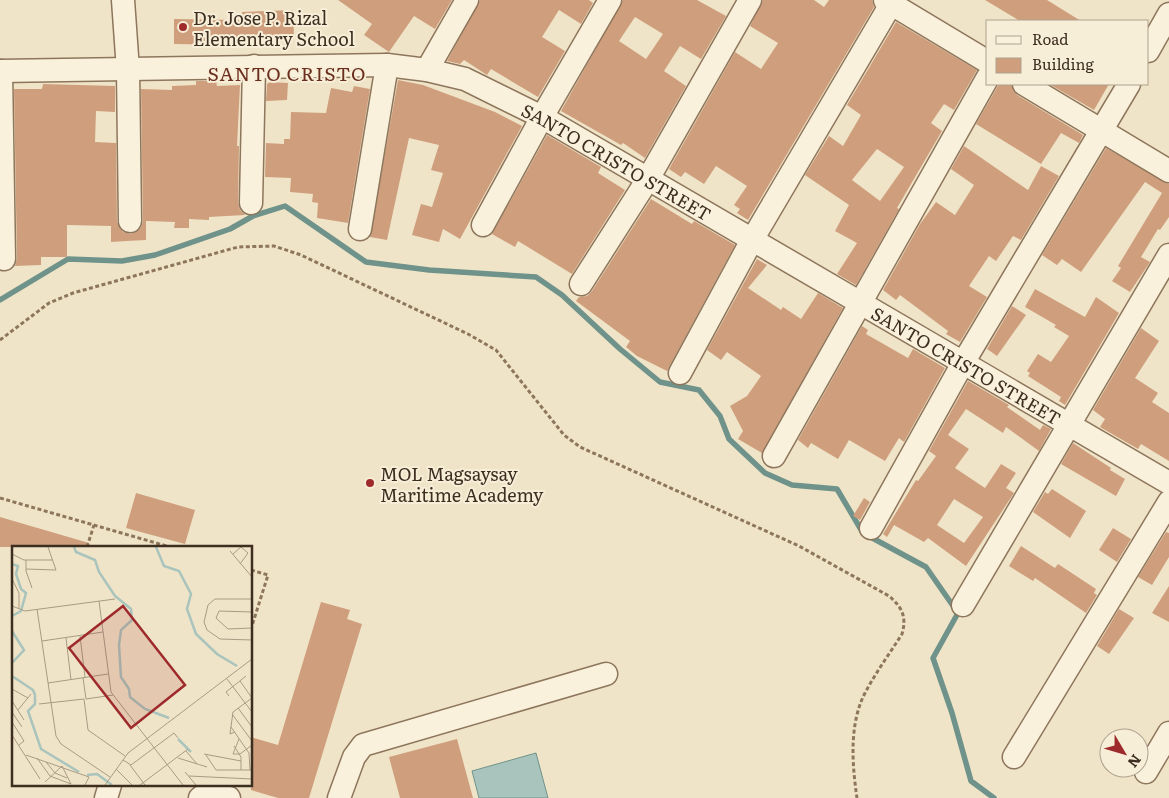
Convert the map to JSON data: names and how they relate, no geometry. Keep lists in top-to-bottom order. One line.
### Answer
{"streets":{"street":["SANTO CRISTO STREET"]},"districts":["SANTO CRISTO"],"places":["Dr. Jose P. Rizal Elementary School","MOL Magsaysay Maritime Academy"],"legend":["Road","Building"],"north":"bottom right"}
